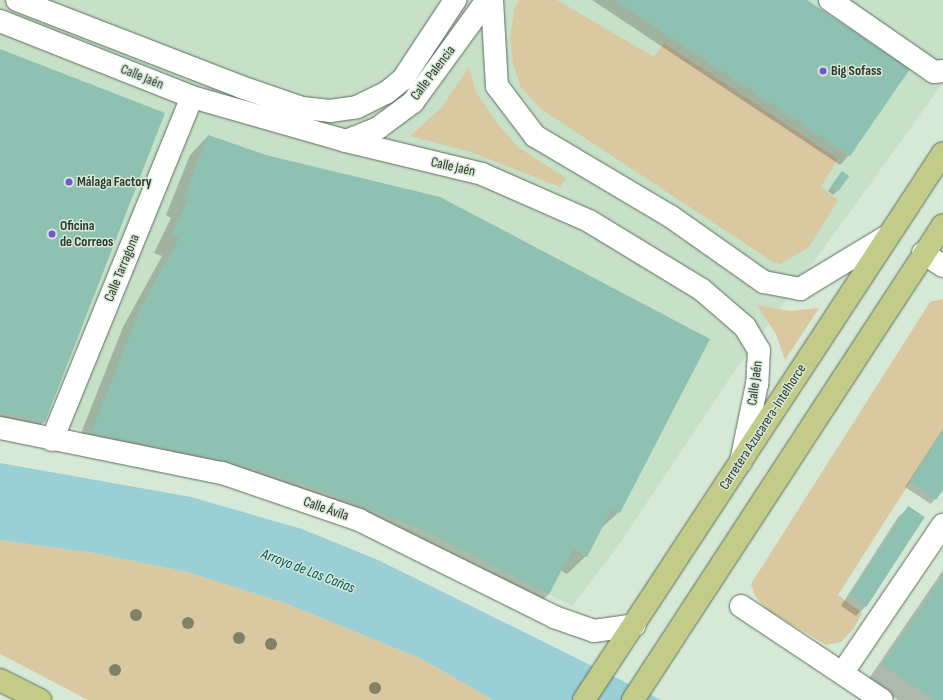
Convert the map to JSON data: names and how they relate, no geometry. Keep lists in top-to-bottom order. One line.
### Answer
{"streets":{"main road":["Carretera Azucarera-Intelhorce"],"street":["Calle Palencia","Calle Jaén","Calle Tarragona","Calle Ávila"]},"crossings":[["Calle Palencia","Calle Jaén"],["Calle Jaén","Calle Tarragona"],["Calle Jaén","Carretera Azucarera-Intelhorce"],["Calle Tarragona","Calle Ávila"],["Carretera Azucarera-Intelhorce","Calle Ávila"]],"water":["Arroyo de Las Cañas"],"places":["Big Sofass","Málaga Factory","Oficina de Correos"]}
